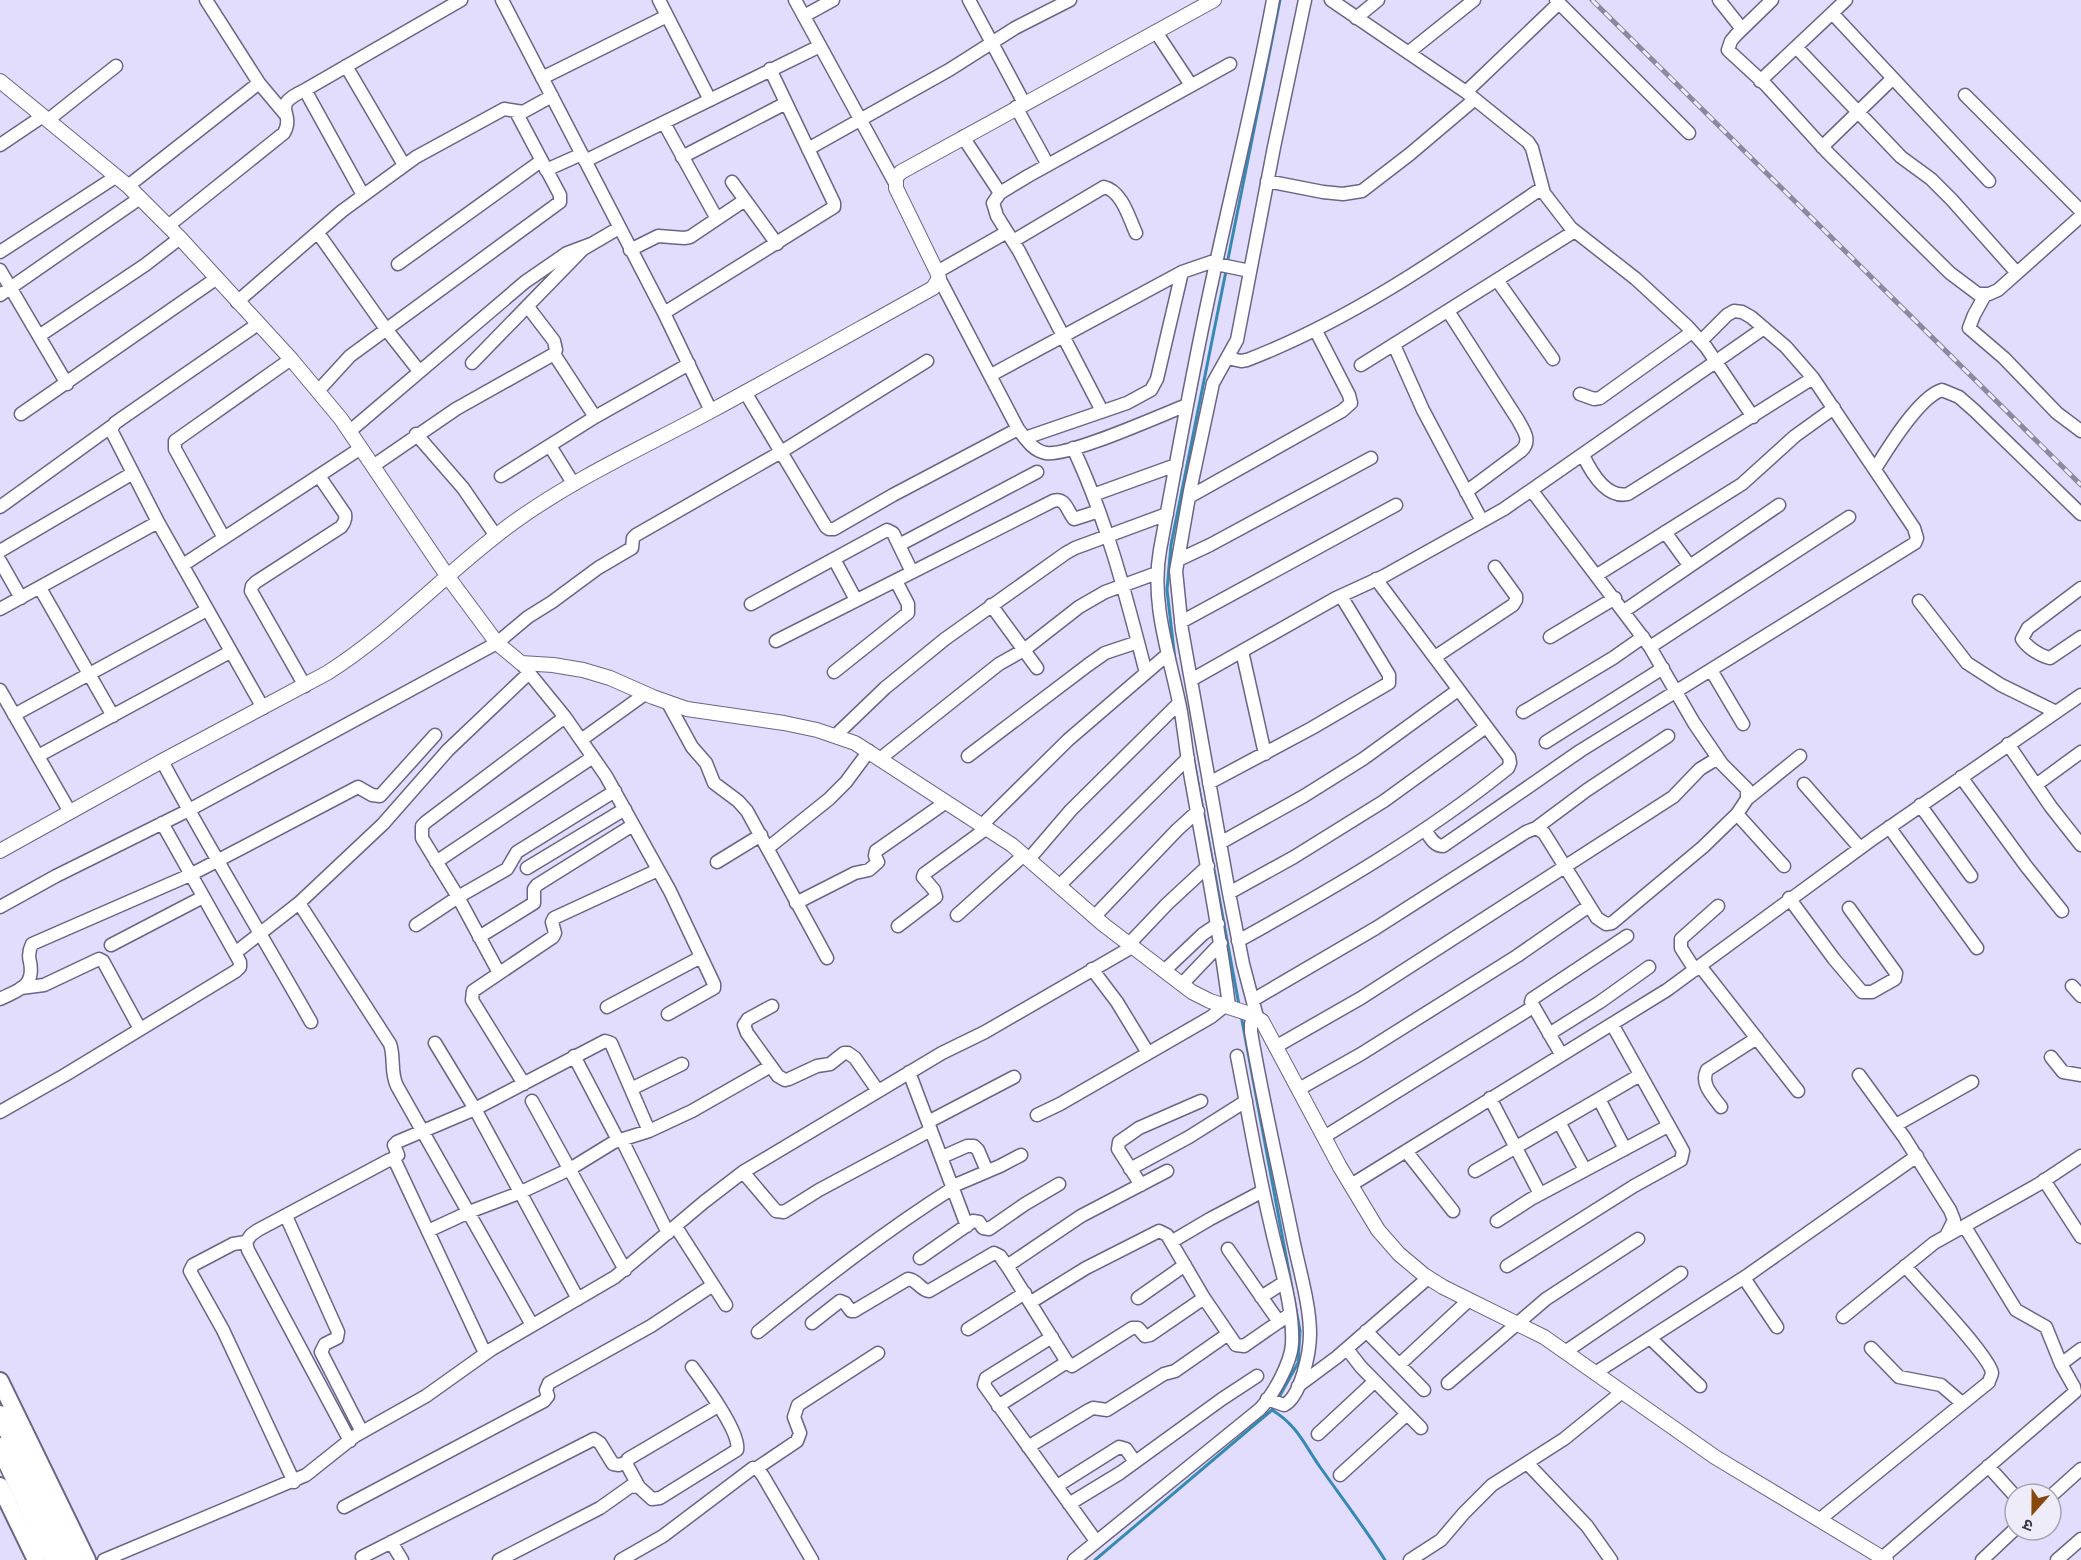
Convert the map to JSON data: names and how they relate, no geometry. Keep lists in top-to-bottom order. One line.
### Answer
{"north":"bottom"}
